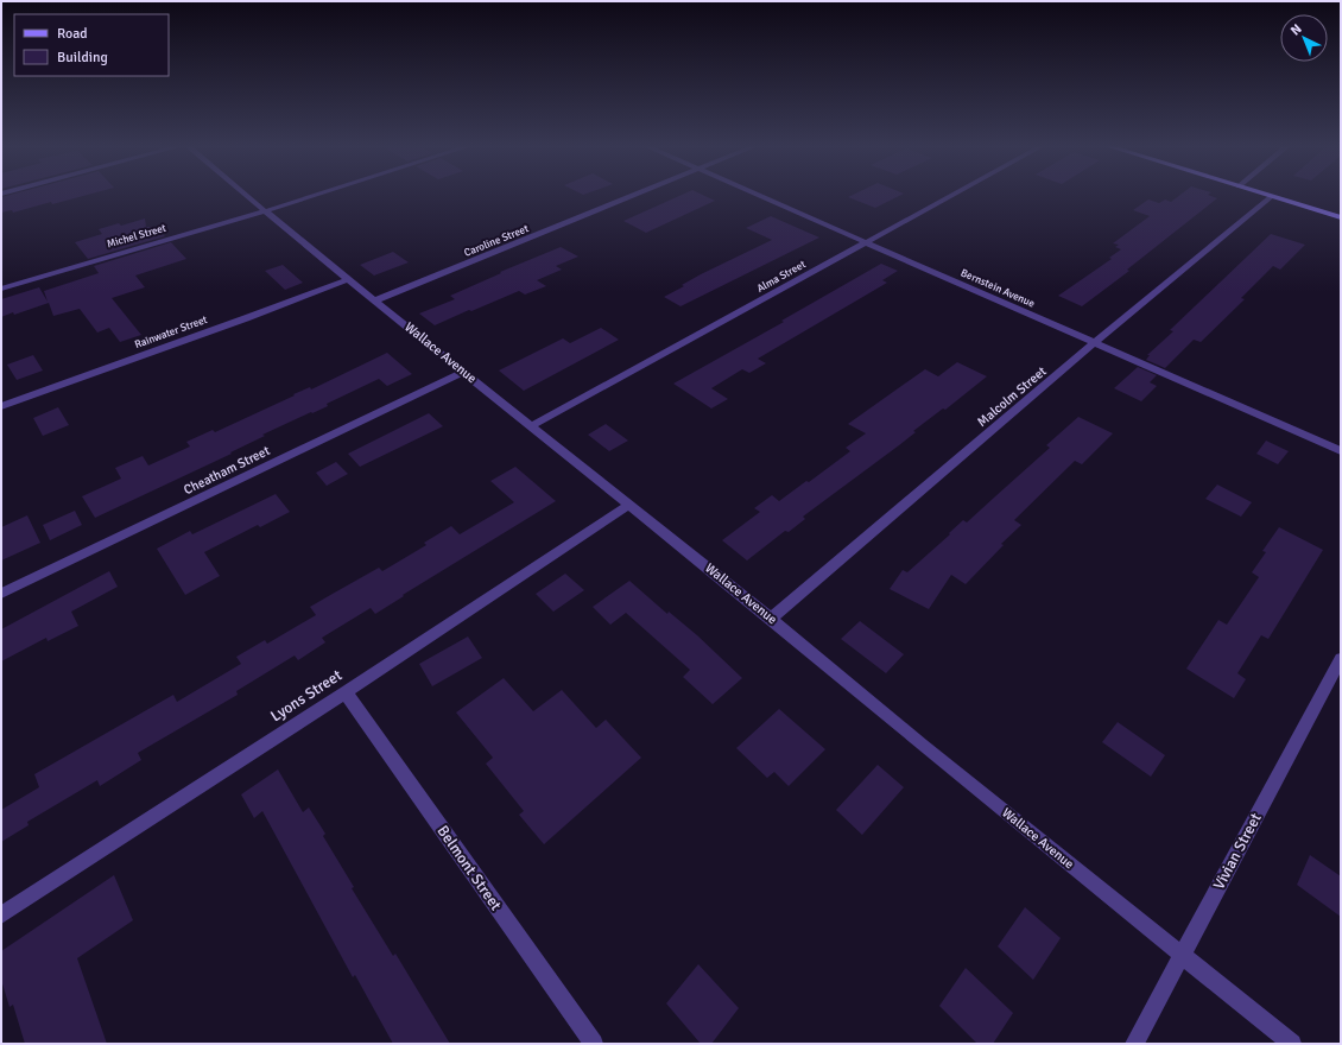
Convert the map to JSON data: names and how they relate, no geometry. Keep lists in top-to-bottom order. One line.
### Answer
{"streets":{"street":["Michel Street","Caroline Street","Alma Street","Bernstein Avenue","Rainwater Street","Wallace Avenue","Malcolm Street","Cheatham Street","Lyons Street","Vivian Street","Belmont Street"]},"crossings":[["Michel Street","Wallace Avenue"],["Caroline Street","Wallace Avenue"],["Alma Street","Bernstein Avenue"],["Alma Street","Wallace Avenue"],["Bernstein Avenue","Malcolm Street"],["Rainwater Street","Wallace Avenue"],["Wallace Avenue","Malcolm Street"],["Wallace Avenue","Cheatham Street"],["Wallace Avenue","Lyons Street"],["Wallace Avenue","Vivian Street"],["Lyons Street","Belmont Street"]],"legend":["Road","Building"],"north":"top left"}
